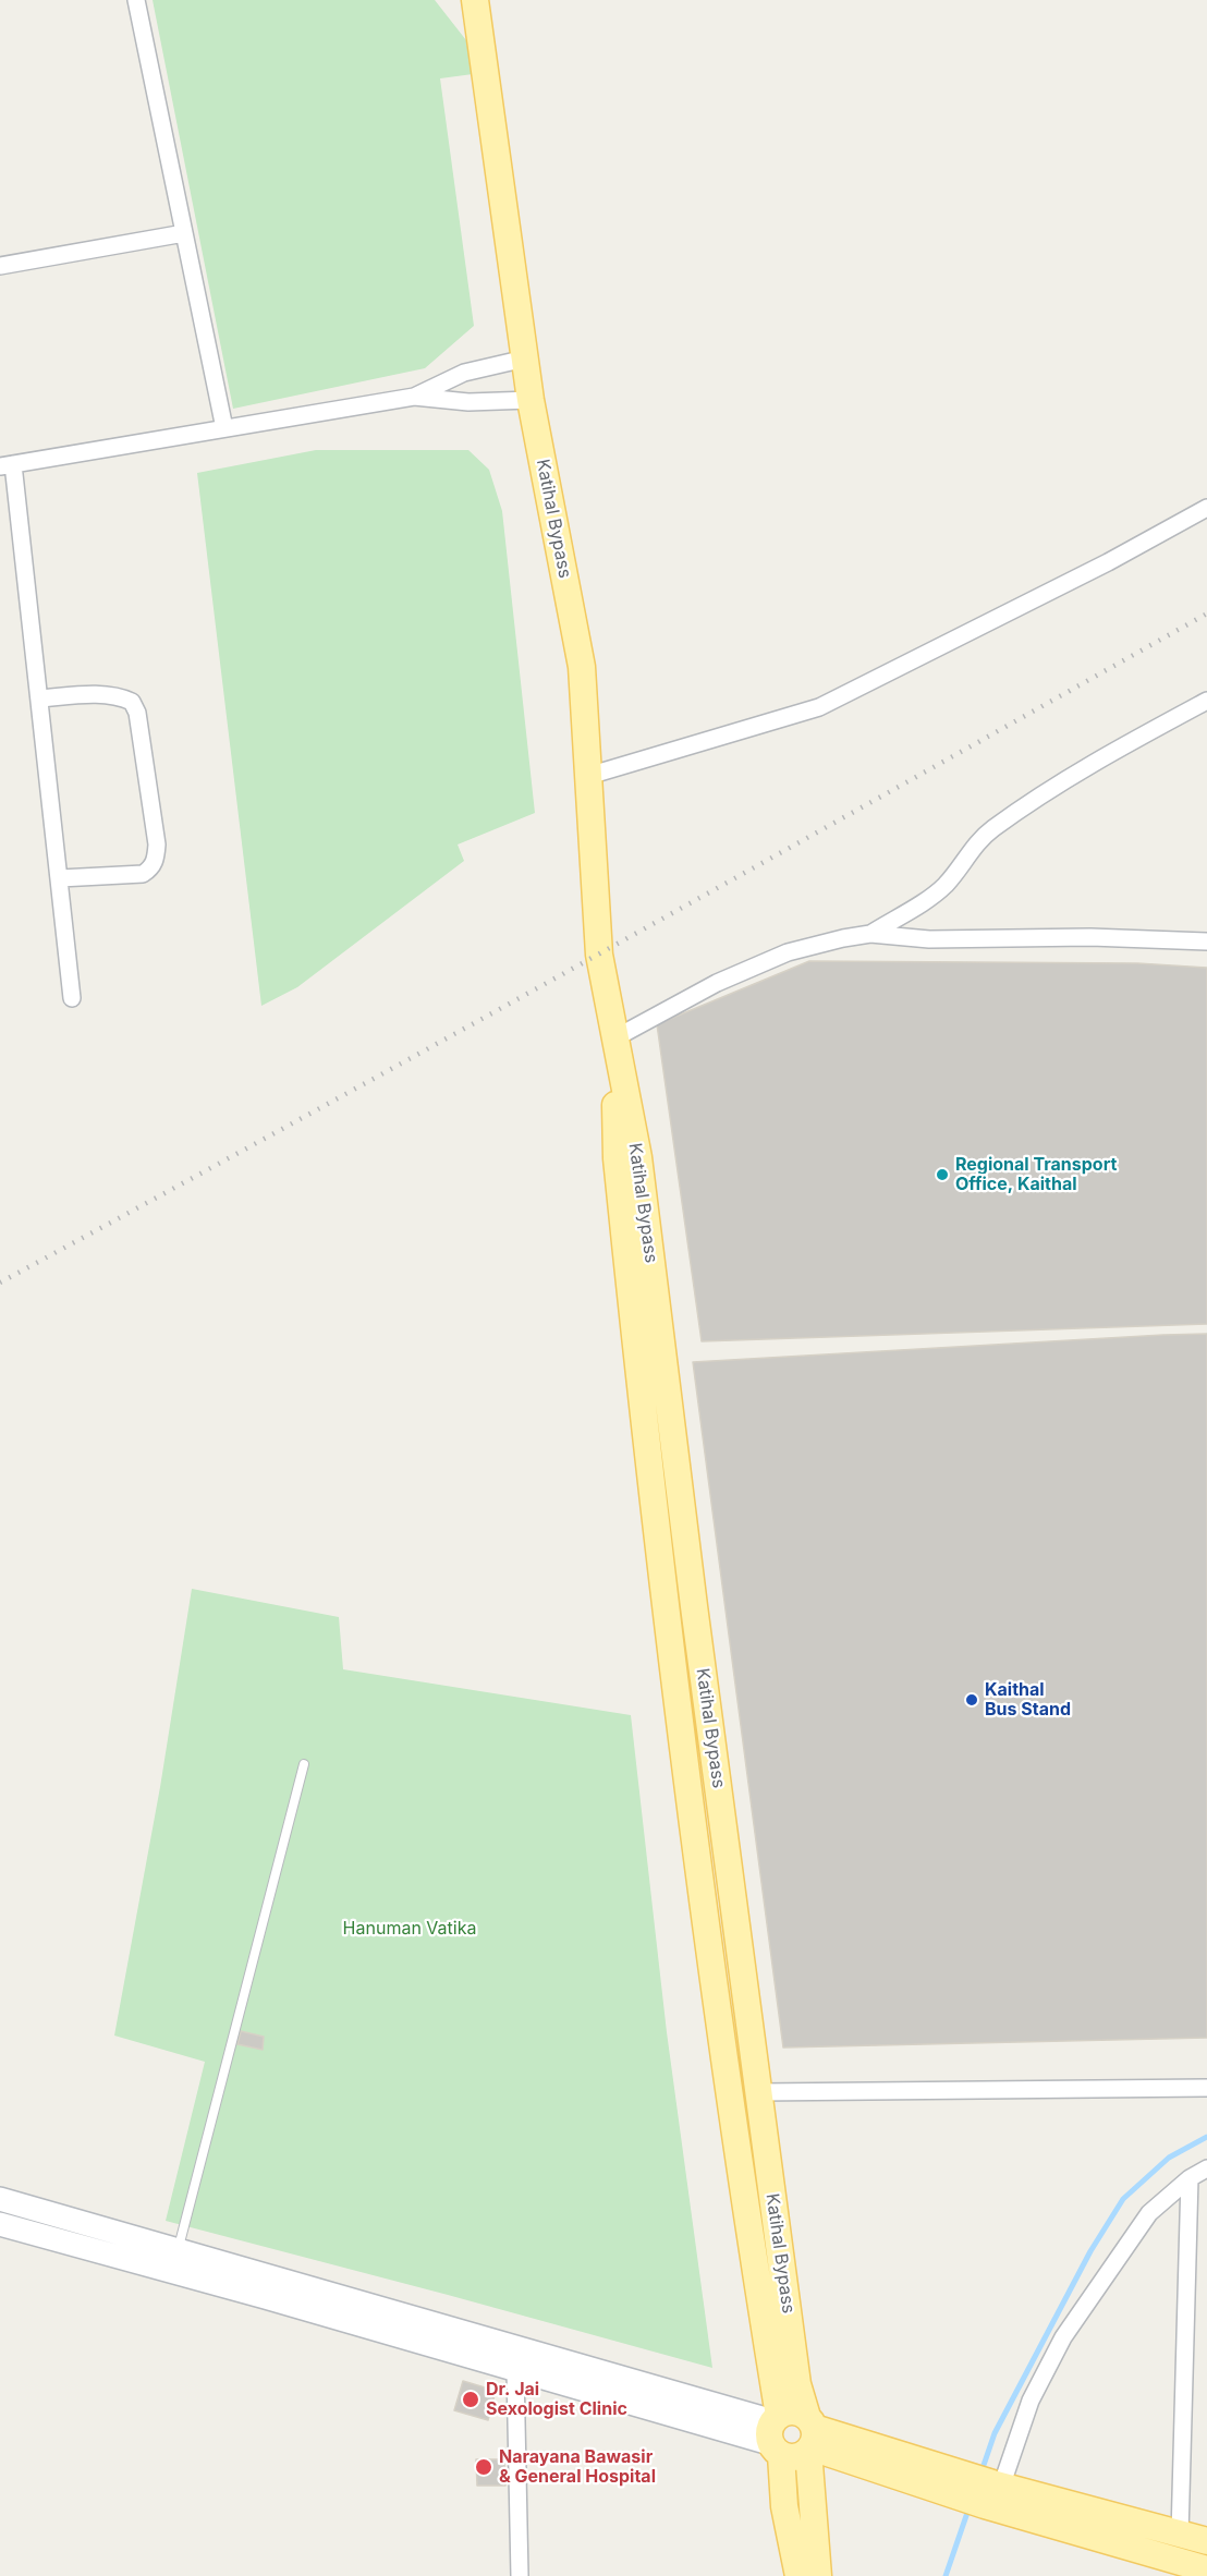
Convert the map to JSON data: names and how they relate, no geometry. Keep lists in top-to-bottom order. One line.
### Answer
{"streets":{"main road":["Katihal Bypass"]},"parks":["Hanuman Vatika"],"places":["Regional Transport Office, Kaithal","Kaithal Bus Stand","Dr. Jai Sexologist Clinic","Narayana Bawasir & General Hospital"]}
